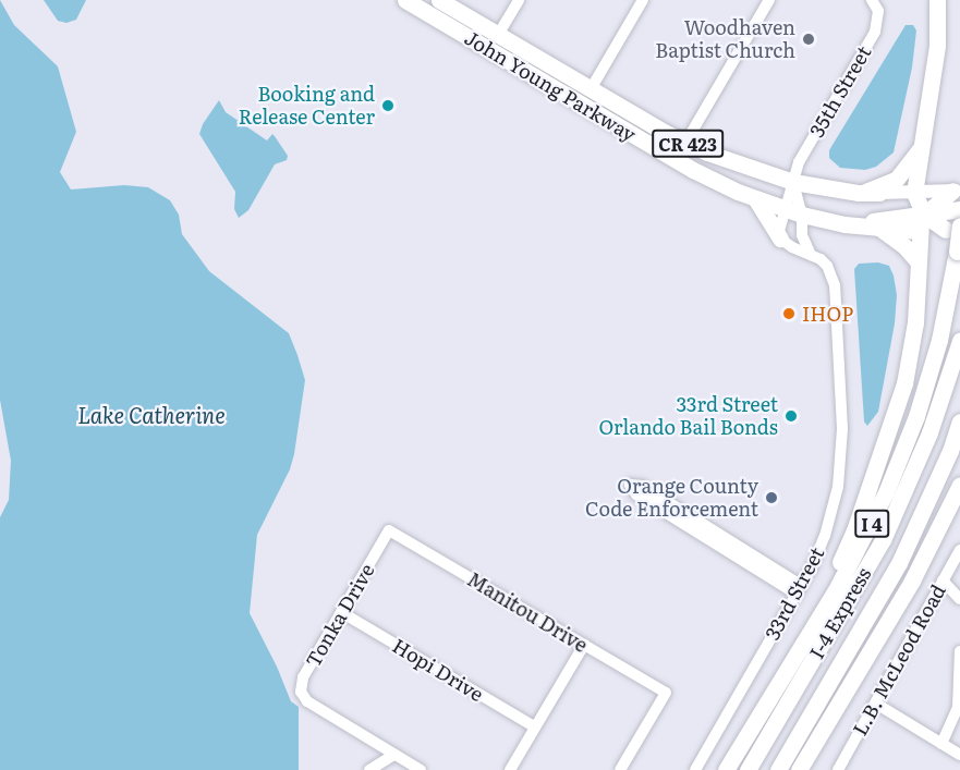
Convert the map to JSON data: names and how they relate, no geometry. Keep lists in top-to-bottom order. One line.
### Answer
{"streets":{"highway":["John Young Parkway","CR 423","I 4","I-4 Express"],"street":["35th Street","33rd Street","Manitou Drive","Tonka Drive","L.B. McLeod Road","Hopi Drive"]},"crossings":[["John Young Parkway","35th Street"],["John Young Parkway","I 4"],["John Young Parkway","33rd Street"],["35th Street","33rd Street"],["Manitou Drive","Tonka Drive"],["Tonka Drive","Hopi Drive"]],"water":["Lake Catherine"],"places":["Woodhaven Baptist Church","Booking and Release Center","IHOP","33rd Street Orlando Bail Bonds","Orange County Code Enforcement"]}
